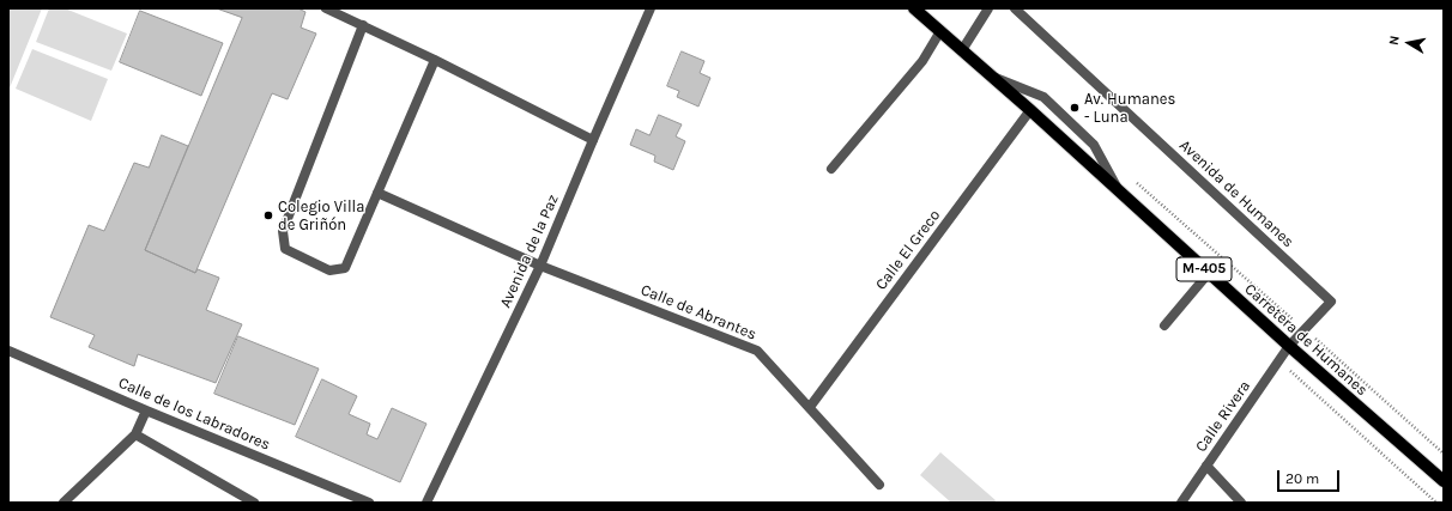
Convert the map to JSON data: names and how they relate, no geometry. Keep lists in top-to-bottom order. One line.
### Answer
{"streets":{"main road":["M-405","Carretera de Humanes"],"street":["Avenida de Humanes","Calle El Greco","Avenida de la Paz","Calle de Abrantes","Calle de los Labradores","Calle Rivera"]},"crossings":[["Avenida de Humanes","Carretera de Humanes"],["Avenida de Humanes","Calle Rivera"],["Calle El Greco","Calle de Abrantes"],["Calle El Greco","Carretera de Humanes"],["Avenida de la Paz","Calle de Abrantes"],["Carretera de Humanes","Calle Rivera"]],"places":["Av. Humanes - Luna","Colegio Villa de Griñón"],"scale_bar":"20 m","north":"left"}
